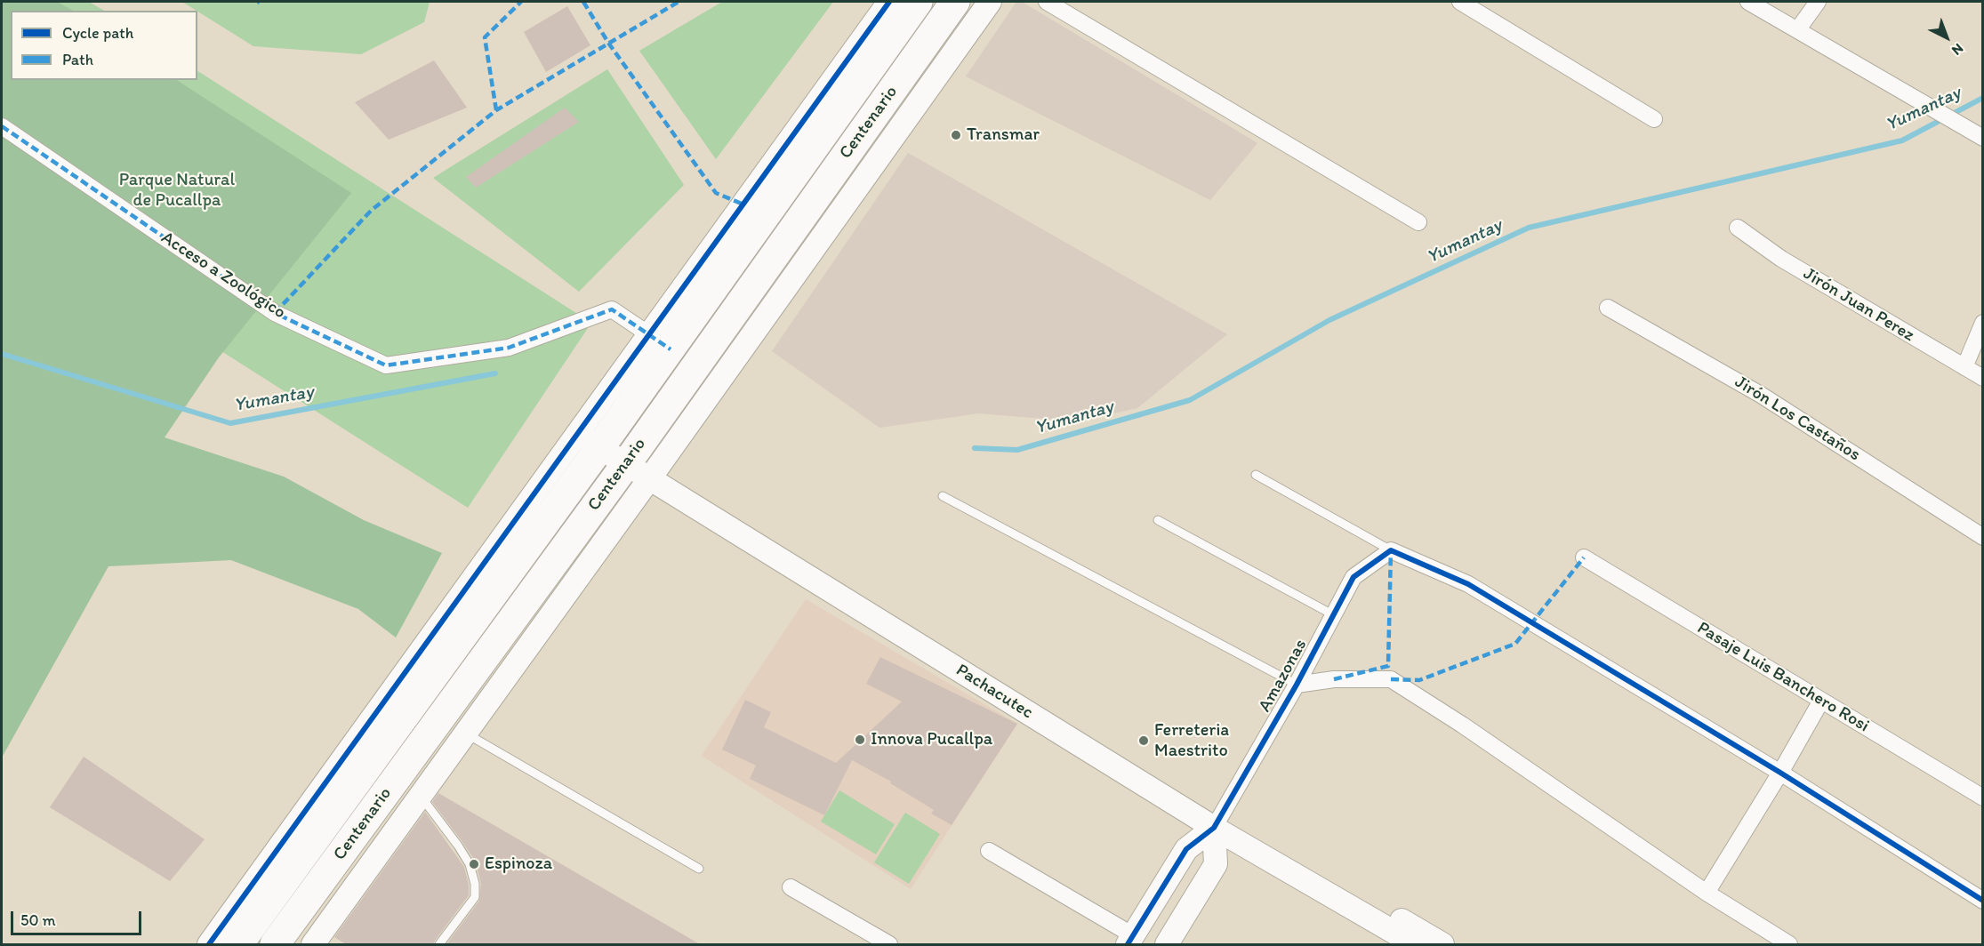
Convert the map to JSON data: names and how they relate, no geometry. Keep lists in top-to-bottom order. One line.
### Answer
{"streets":{"highway":["Centenario"],"street":["Acceso a Zoológico","Jirón Juan Perez","Jirón Los Castaños","Amazonas","Pasaje Luis Banchero Rosi","Pachacutec"]},"crossings":[["Centenario","Acceso a Zoológico"],["Centenario","Pachacutec"],["Amazonas","Pachacutec"]],"water":["Yumantay"],"parks":["Parque Natural de Pucallpa"],"places":["Transmar","Innova Pucallpa","Ferreteria Maestrito","Espinoza"],"legend":["Cycle path","Path"],"scale_bar":"50 m","north":"bottom right"}
